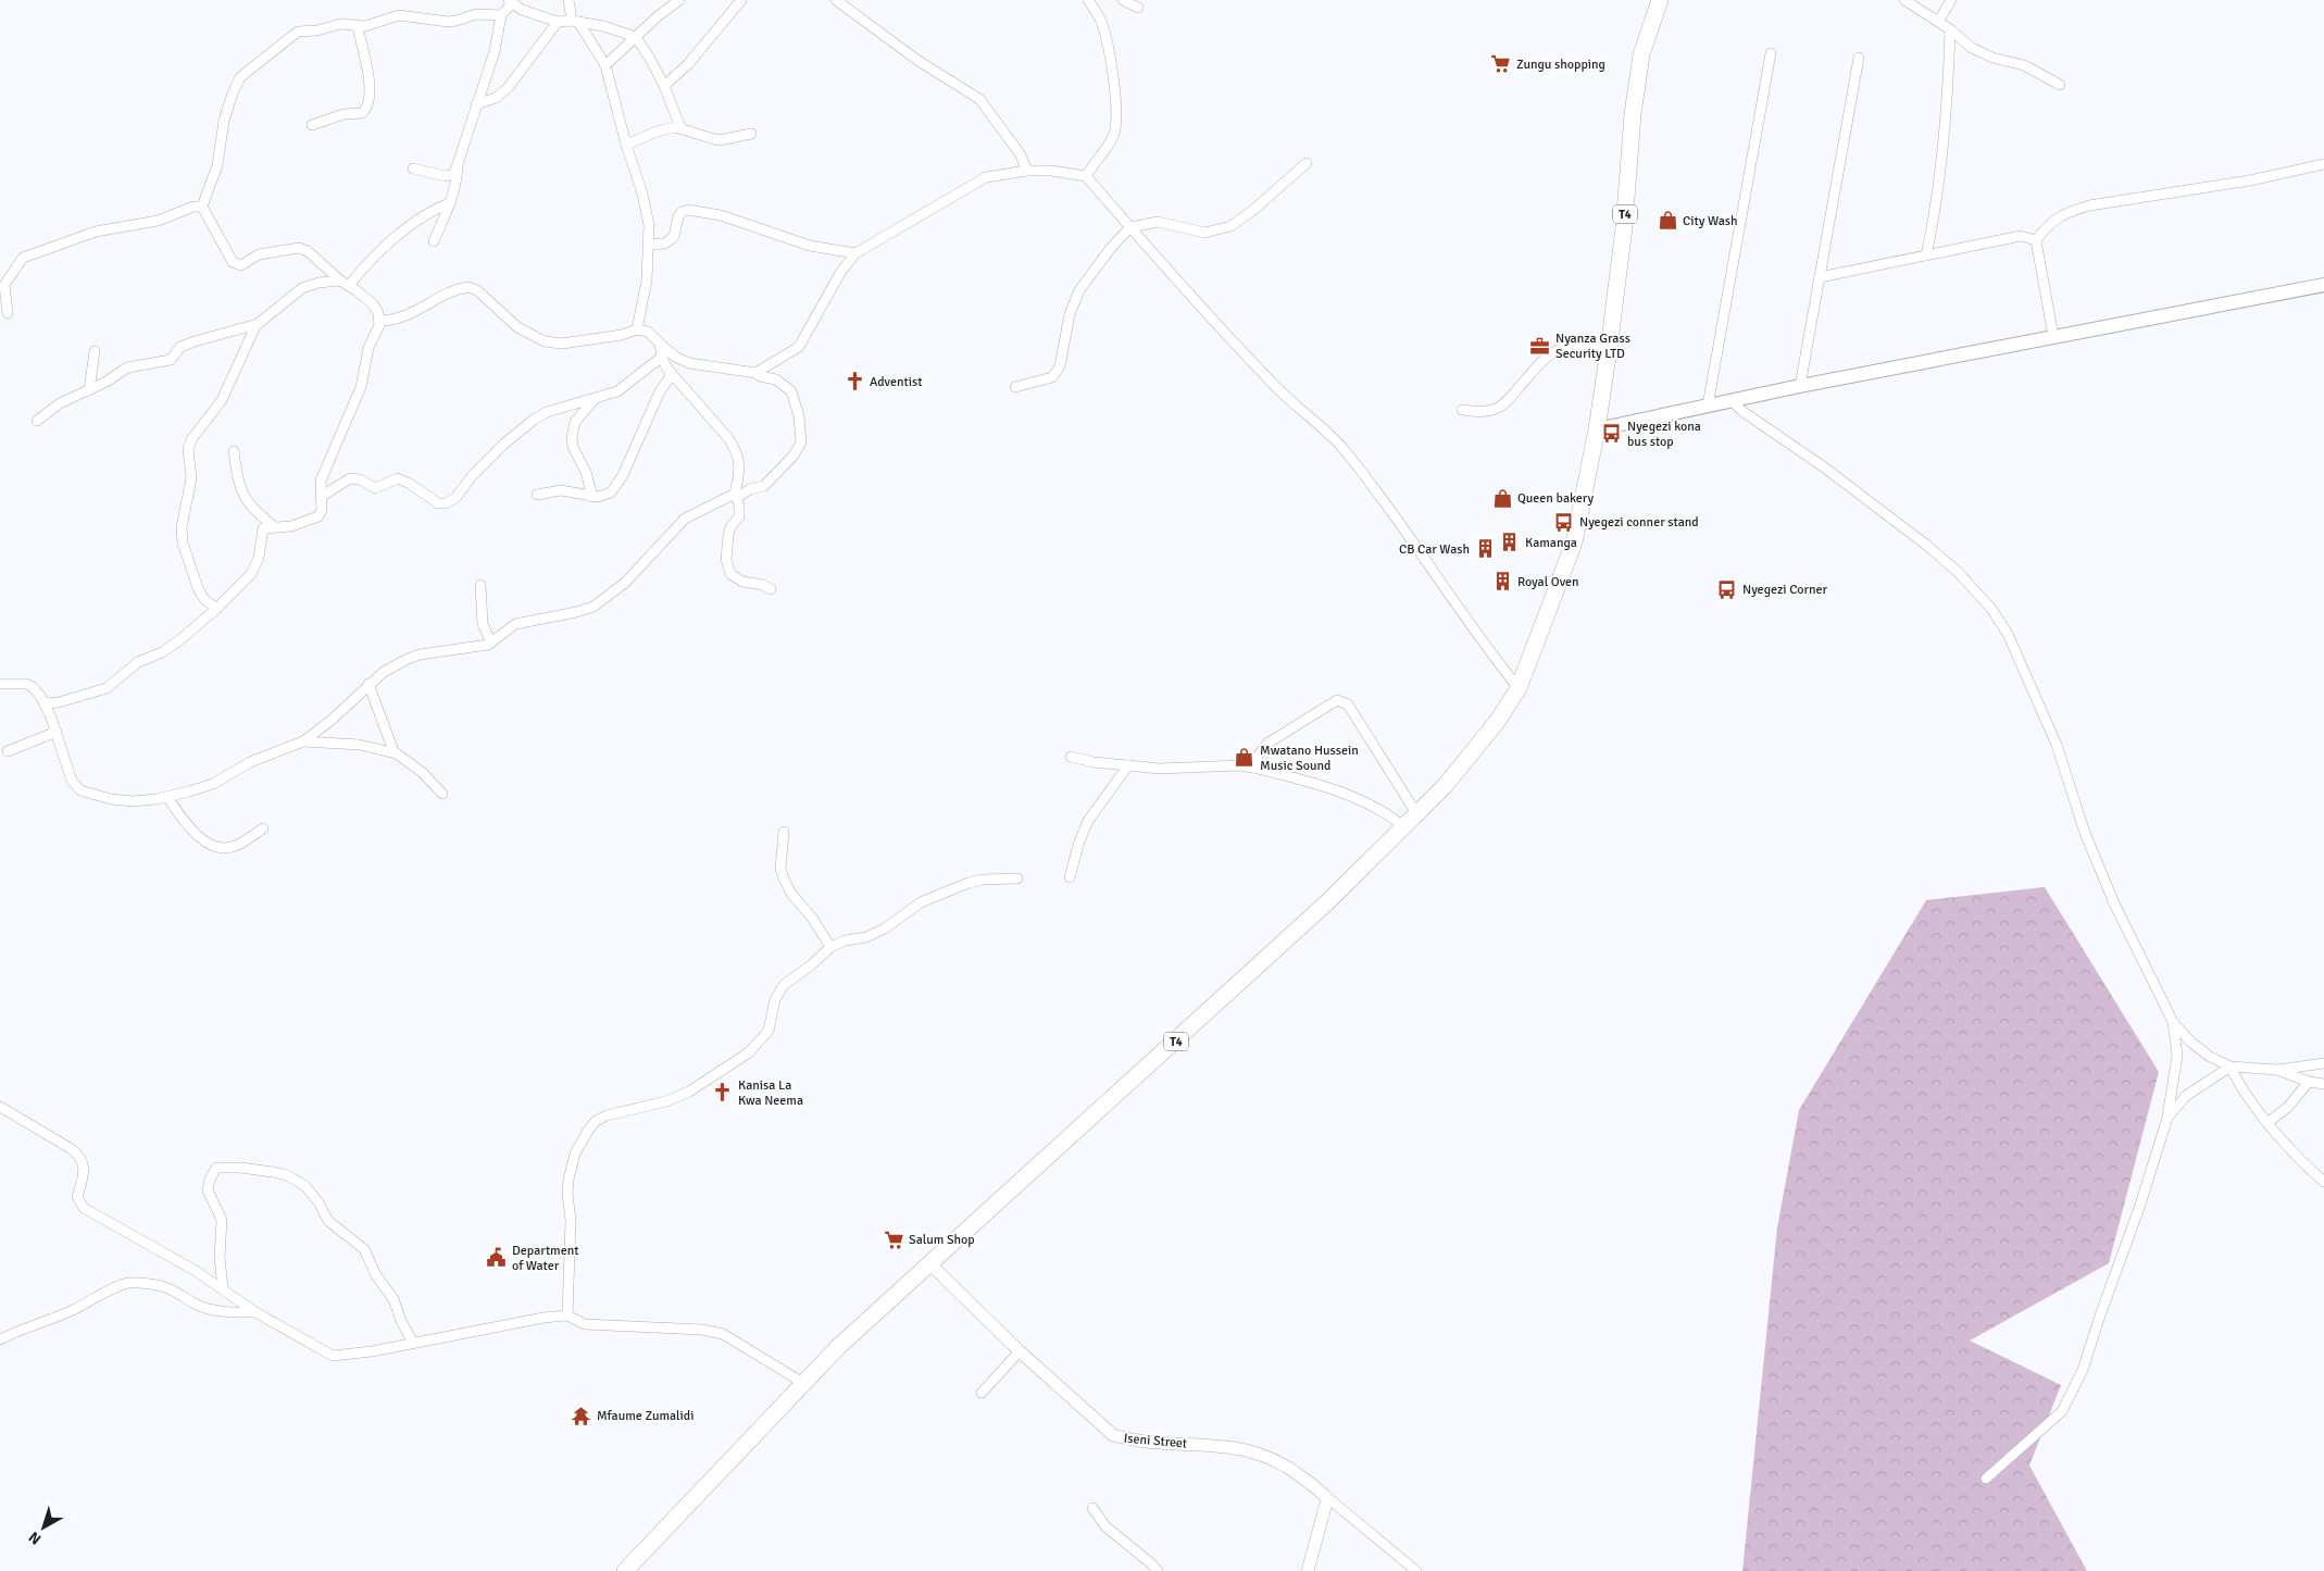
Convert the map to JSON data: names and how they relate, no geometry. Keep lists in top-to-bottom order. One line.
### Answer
{"streets":{"highway":["T4"],"street":["Iseni Street"]},"crossings":[["T4","Iseni Street"]],"places":{"supermarket":["Zungu shopping","Salum Shop"],"shop":["City Wash","Queen bakery","Mwatano Hussein Music Sound"],"office":["Nyanza Grass Security LTD"],"church":["Adventist","Kanisa La Kwa Neema"],"bus stop":["Nyegezi kona bus stop","Nyegezi conner stand","Nyegezi Corner"],"building":["Kamanga","CB Car Wash","Royal Oven"],"public building":["Department of Water"],"temple":["Mfaume Zumalidi"]},"north":"bottom left"}
